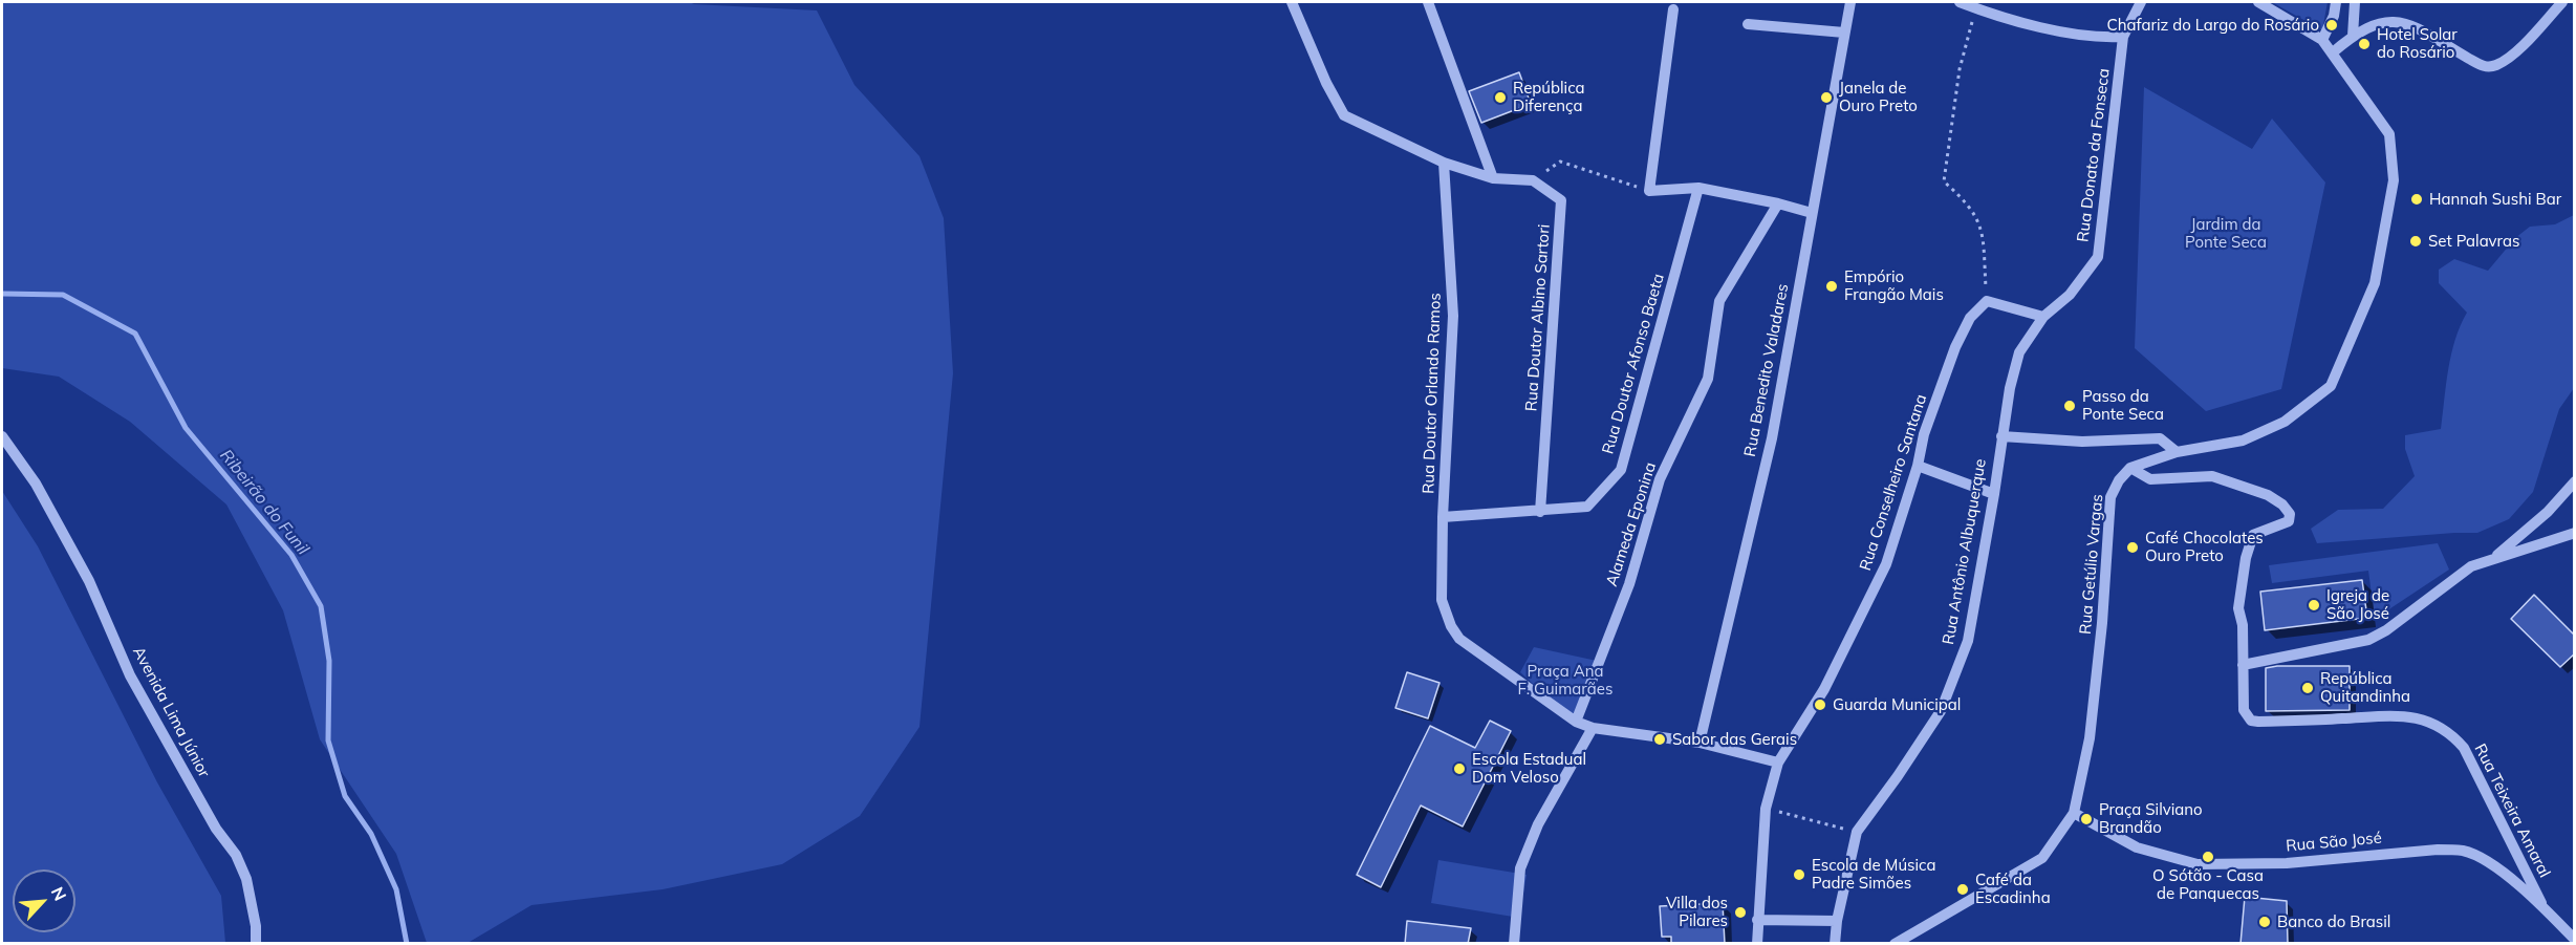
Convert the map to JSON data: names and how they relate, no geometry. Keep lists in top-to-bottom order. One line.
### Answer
{"streets":{"street":["Rua Donato da Fonseca","Rua Doutor Albino Sartori","Rua Doutor Afonso Baeta","Rua Benedito Valadares","Rua Doutor Orlando Ramos","Rua Conselheiro Santana","Alameda Eponina","Rua Antônio Albuquerque","Rua Getúlio Vargas","Avenida Lima Júnior","Rua Teixeira Amaral","Rua São José"]},"crossings":[["Rua Donato da Fonseca","Rua Antônio Albuquerque"],["Rua Doutor Albino Sartori","Rua Doutor Afonso Baeta"],["Rua Doutor Afonso Baeta","Rua Doutor Orlando Ramos"],["Rua Benedito Valadares","Rua Doutor Orlando Ramos"],["Rua Doutor Orlando Ramos","Rua Conselheiro Santana"],["Rua Doutor Orlando Ramos","Alameda Eponina"],["Rua Getúlio Vargas","Rua São José"],["Rua Teixeira Amaral","Rua São José"]],"water":["Ribeirão do Funil"],"parks":["Jardim da Ponte Seca","Praça Ana F. Guimarães"],"places":["Chafariz do Largo do Rosário","Hotel Solar do Rosário","República Diferença","Janela de Ouro Preto","Hannah Sushi Bar","Set Palavras","Empório Frangão Mais","Passo da Ponte Seca","Café Chocolates Ouro Preto","Igreja de São José","República Quitandinha","Guarda Municipal","Sabor das Gerais","Escola Estadual Dom Veloso","Praça Silviano Brandão","O Sótão - Casa de Panquecas","Escola de Música Padre Simões","Café da Escadinha","Villa dos Pilares","Banco do Brasil"],"north":"top right"}
